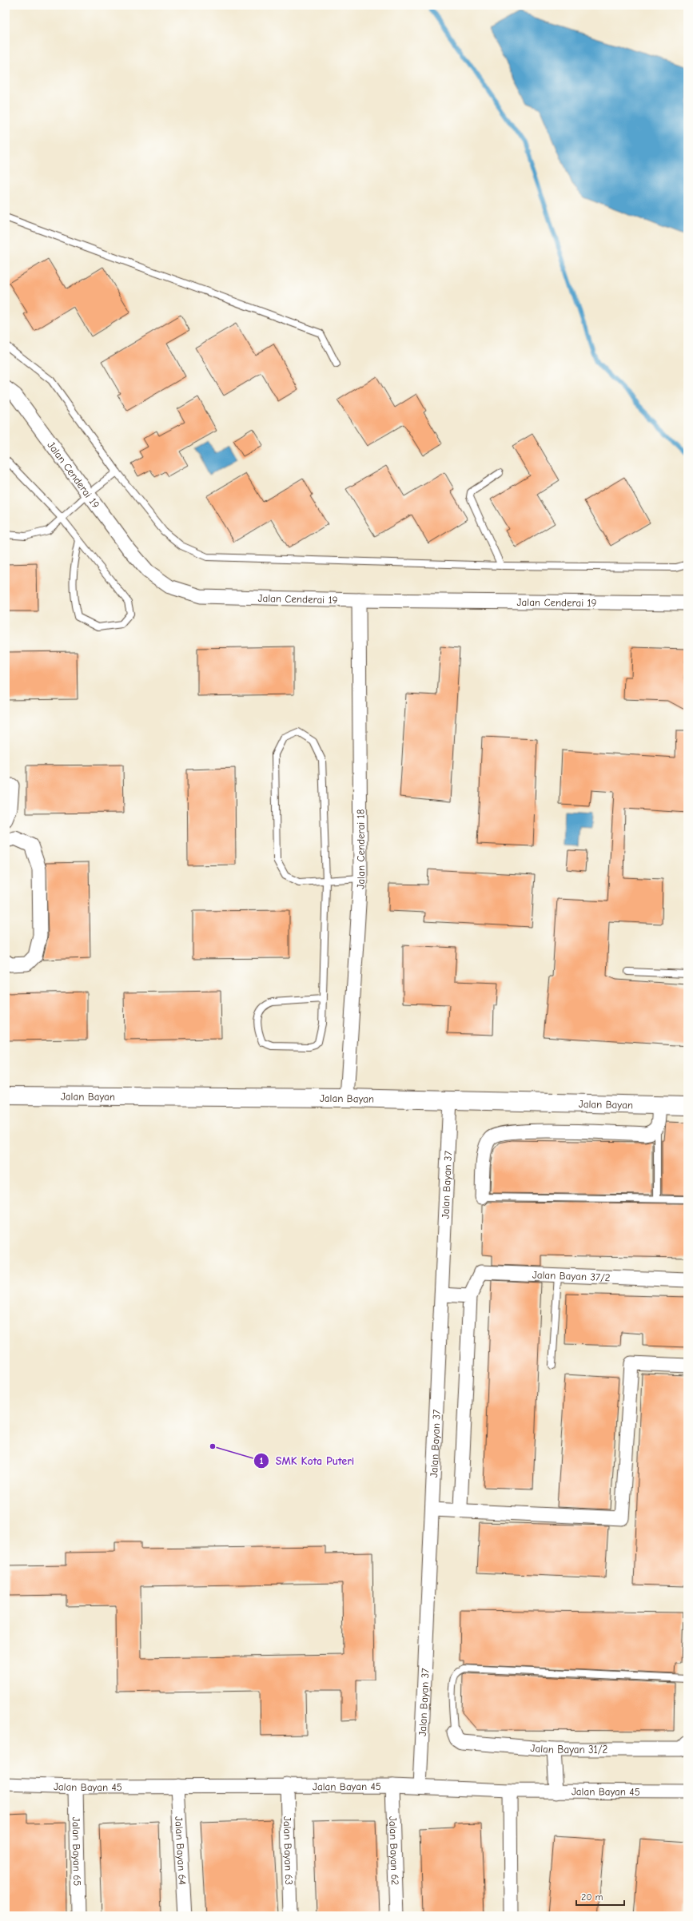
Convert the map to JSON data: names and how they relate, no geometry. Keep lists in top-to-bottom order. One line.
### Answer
{"streets":{"street":["Jalan Cenderai 19","Jalan Cenderai 18","Jalan Bayan","Jalan Bayan 37","Jalan Bayan 37/2","Jalan Bayan 31/2","Jalan Bayan 45","Jalan Bayan 64","Jalan Bayan 63","Jalan Bayan 62","Jalan Bayan 65"]},"crossings":[["Jalan Cenderai 19","Jalan Cenderai 18"],["Jalan Cenderai 18","Jalan Bayan"],["Jalan Bayan","Jalan Bayan 37"],["Jalan Bayan 37","Jalan Bayan 45"],["Jalan Bayan 45","Jalan Bayan 64"],["Jalan Bayan 45","Jalan Bayan 63"],["Jalan Bayan 45","Jalan Bayan 62"],["Jalan Bayan 45","Jalan Bayan 65"]],"places":["SMK Kota Puteri"],"scale_bar":"20 m"}
